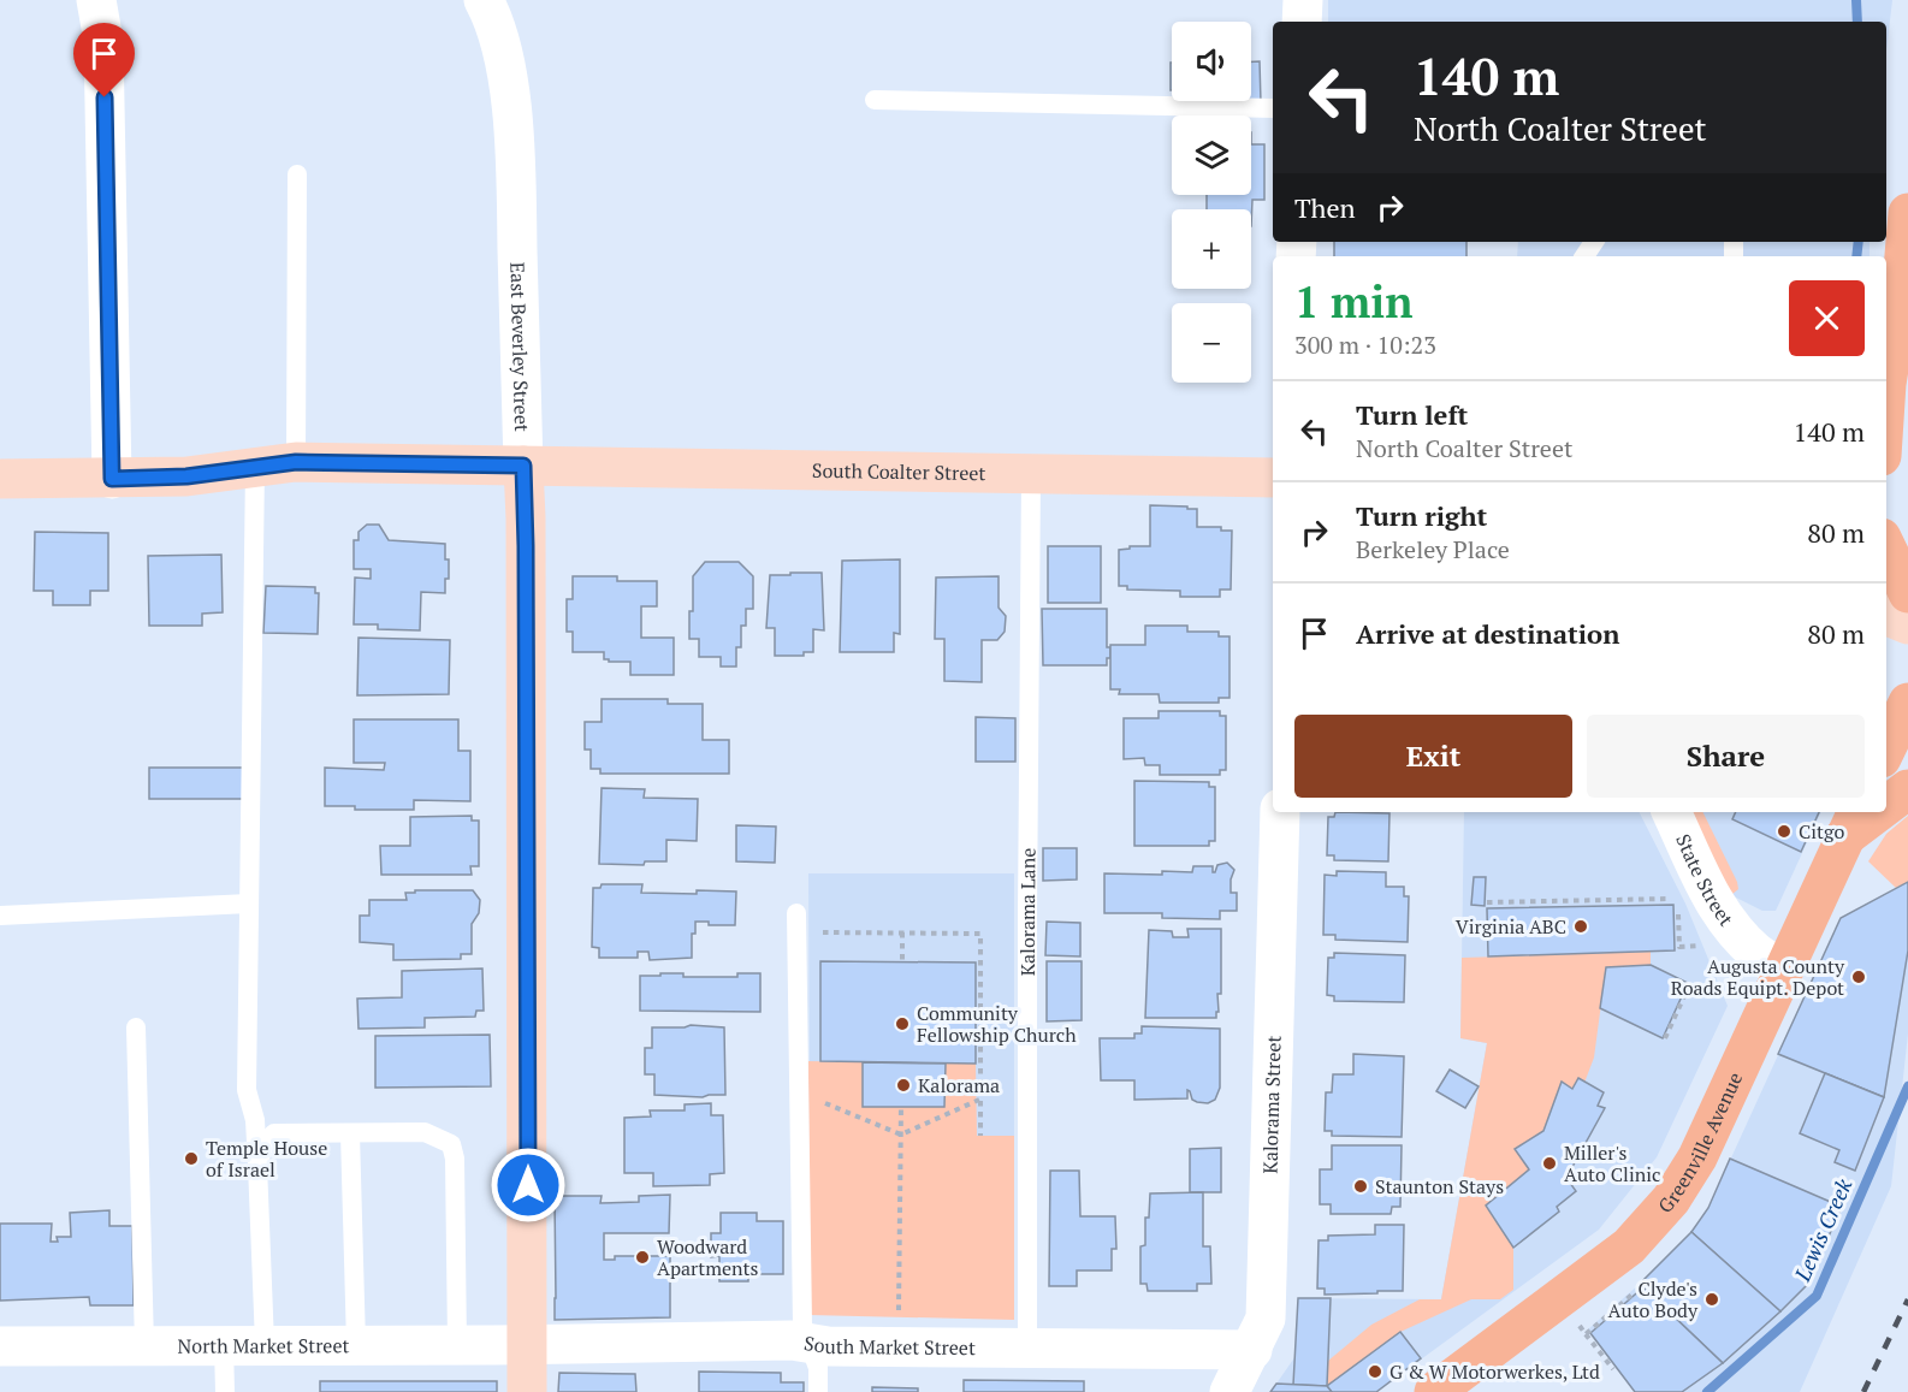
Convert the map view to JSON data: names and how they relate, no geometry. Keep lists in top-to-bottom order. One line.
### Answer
{"streets":{"main road":["East Beverley Street","South Coalter Street","Greenville Avenue"],"street":["State Street","Kalorama Street","North Market Street","South Market Street"],"lane":["Kalorama Lane"]},"crossings":[["East Beverley Street","South Coalter Street"],["East Beverley Street","North Market Street"],["East Beverley Street","South Market Street"],["South Coalter Street","Kalorama Lane"],["State Street","Greenville Avenue"],["Kalorama Lane","South Market Street"],["Kalorama Street","South Market Street"],["North Market Street","South Market Street"]],"water":["Lewis Creek"],"places":["Citgo","Virginia ABC","Augusta County Roads Equipt. Depot","Community Fellowship Church","Kalorama","Temple House of Israel","Miller's Auto Clinic","Staunton Stays","Woodward Apartments","Clyde's Auto Body","G & W Motorwerkes, Ltd"],"page":{"map_buttons":["+","−"],"turn":["140 m","North Coalter Street"],"then":"Then","heading":["1 min","300 m · 10:23"],"list":[{"name":"Turn left","note":"North Coalter Street","value":"140 m"},{"name":"Turn right","note":"Berkeley Place","value":"80 m"},{"name":"Arrive at destination","value":"80 m"}],"buttons":["Exit","Share"]}}
